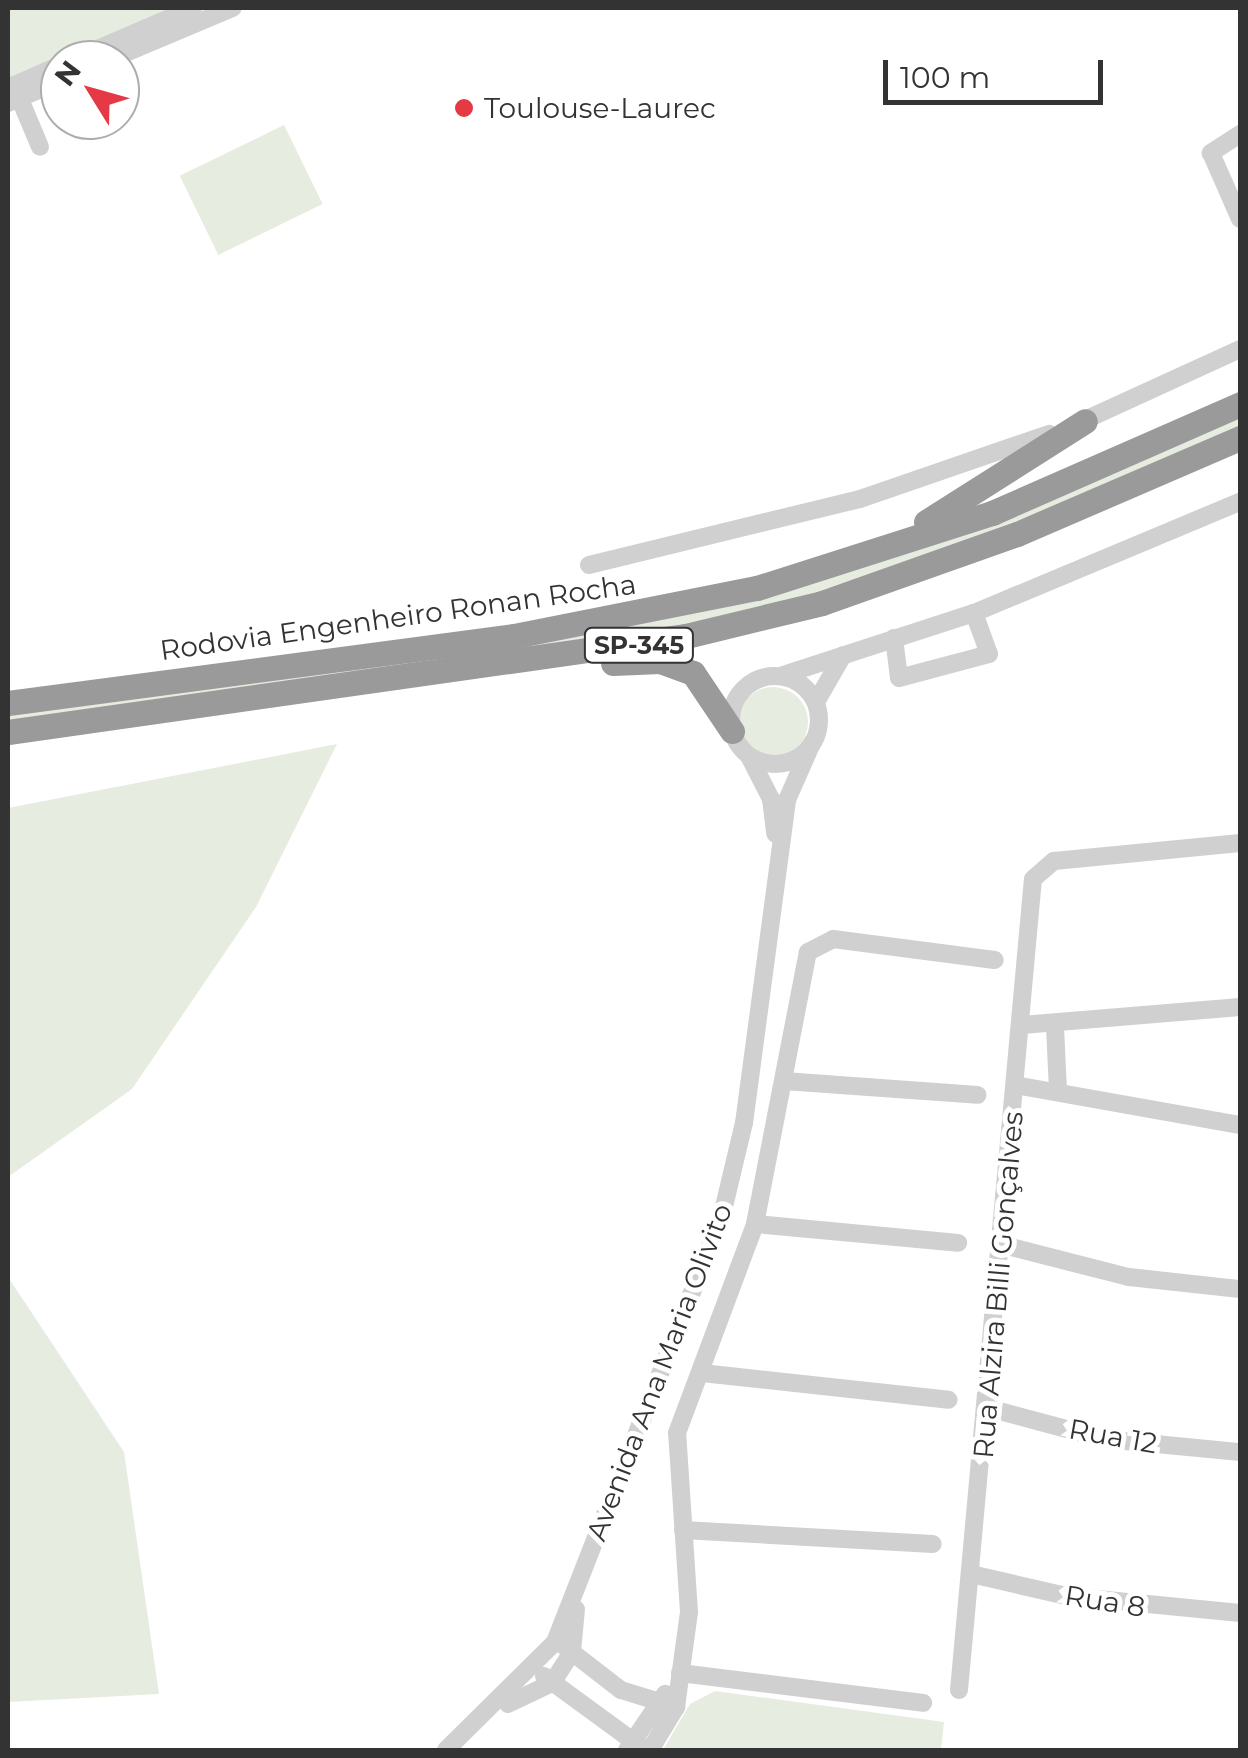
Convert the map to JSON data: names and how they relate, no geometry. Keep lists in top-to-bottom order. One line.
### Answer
{"streets":{"highway":["Rodovia Engenheiro Ronan Rocha","SP-345"],"street":["Rua Alzira Billi Gonçalves","Avenida Ana Maria Olivito","Rua 12","Rua 8"]},"crossings":[["Rua Alzira Billi Gonçalves","Rua 12"],["Rua Alzira Billi Gonçalves","Rua 8"]],"places":["Toulouse-Laurec"],"scale_bar":"100 m","north":"top left"}
